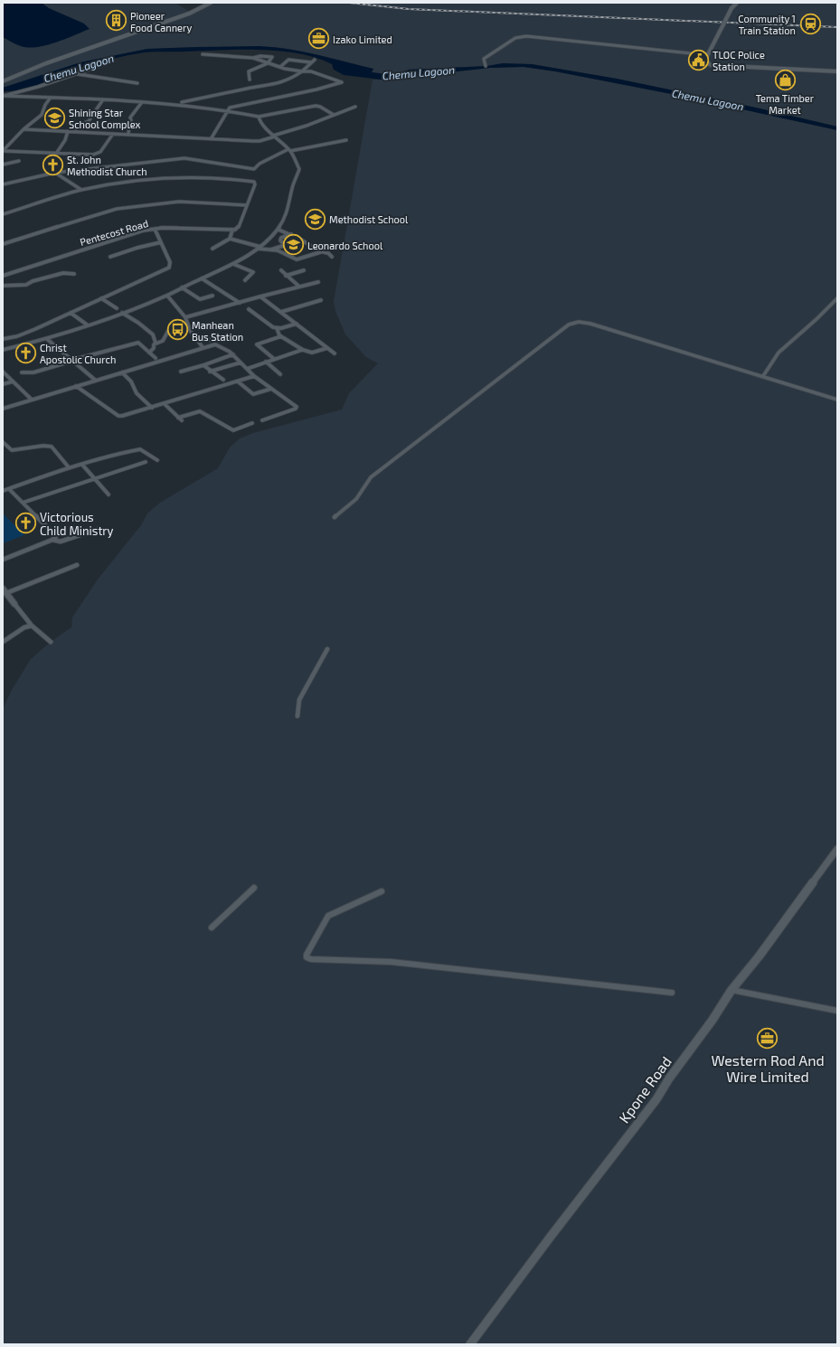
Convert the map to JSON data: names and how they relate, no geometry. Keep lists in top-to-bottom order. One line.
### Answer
{"streets":{"main road":["Kpone Road"],"street":["Pentecost Road"]},"water":["Chemu Lagoon"],"places":{"building":["Pioneer Food Cannery"],"station":["Community 1 Train Station"],"office":["Izako Limited","Western Rod And Wire Limited"],"public building":["TLOC Police Station"],"shop":["Tema Timber Market"],"school or university":["Shining Star School Complex","Methodist School","Leonardo School"],"church":["St. John Methodist Church","Christ Apostolic Church","Victorious Child Ministry"],"bus stop":["Manhean Bus Station"]}}
